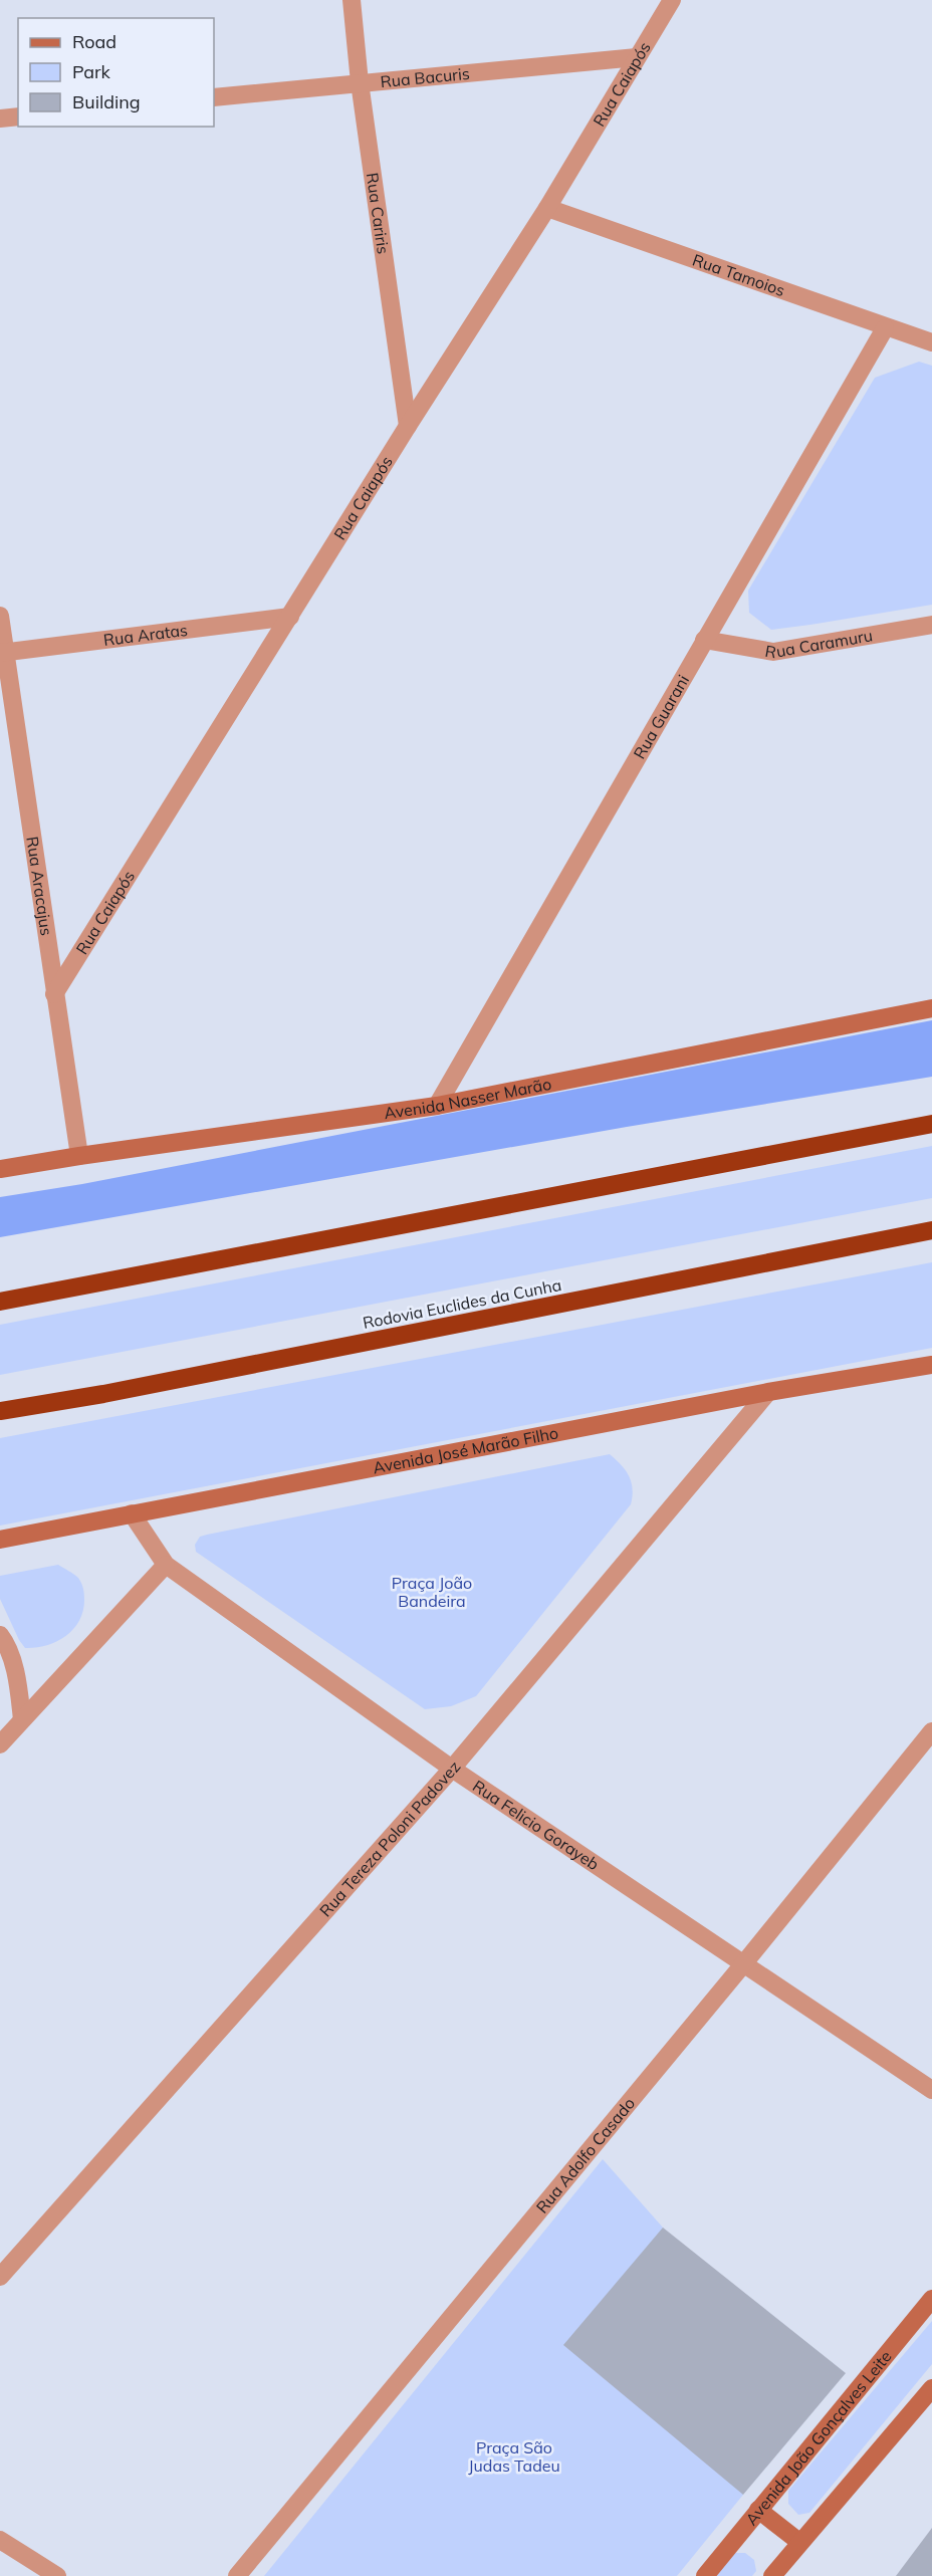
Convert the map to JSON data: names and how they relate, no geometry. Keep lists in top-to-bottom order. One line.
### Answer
{"streets":{"highway":["Rodovia Euclides da Cunha"],"main road":["Avenida Nasser Marão","Avenida José Marão Filho","Avenida João Gonçalves Leite"],"street":["Rua Bacuris","Rua Caiapós","Rua Cariris","Rua Tamoios","Rua Aratas","Rua Caramuru","Rua Guarani","Rua Aracajus","Rua Felicio Gorayeb","Rua Tereza Poloni Padovez","Rua Adolfo Casado"]},"crossings":[["Rua Bacuris","Rua Caiapós"],["Rua Bacuris","Rua Cariris"],["Rua Caiapós","Rua Cariris"],["Rua Caiapós","Rua Tamoios"],["Rua Caiapós","Rua Aratas"],["Rua Caiapós","Rua Aracajus"],["Rua Tamoios","Rua Guarani"],["Rua Aratas","Rua Aracajus"],["Rua Caramuru","Rua Guarani"],["Rua Guarani","Avenida Nasser Marão"],["Rua Aracajus","Avenida Nasser Marão"],["Avenida José Marão Filho","Rua Felicio Gorayeb"],["Avenida José Marão Filho","Rua Tereza Poloni Padovez"],["Rua Felicio Gorayeb","Rua Tereza Poloni Padovez"],["Rua Felicio Gorayeb","Rua Adolfo Casado"]],"parks":["Praça João Bandeira","Praça São Judas Tadeu"],"legend":["Road","Park","Building"]}
